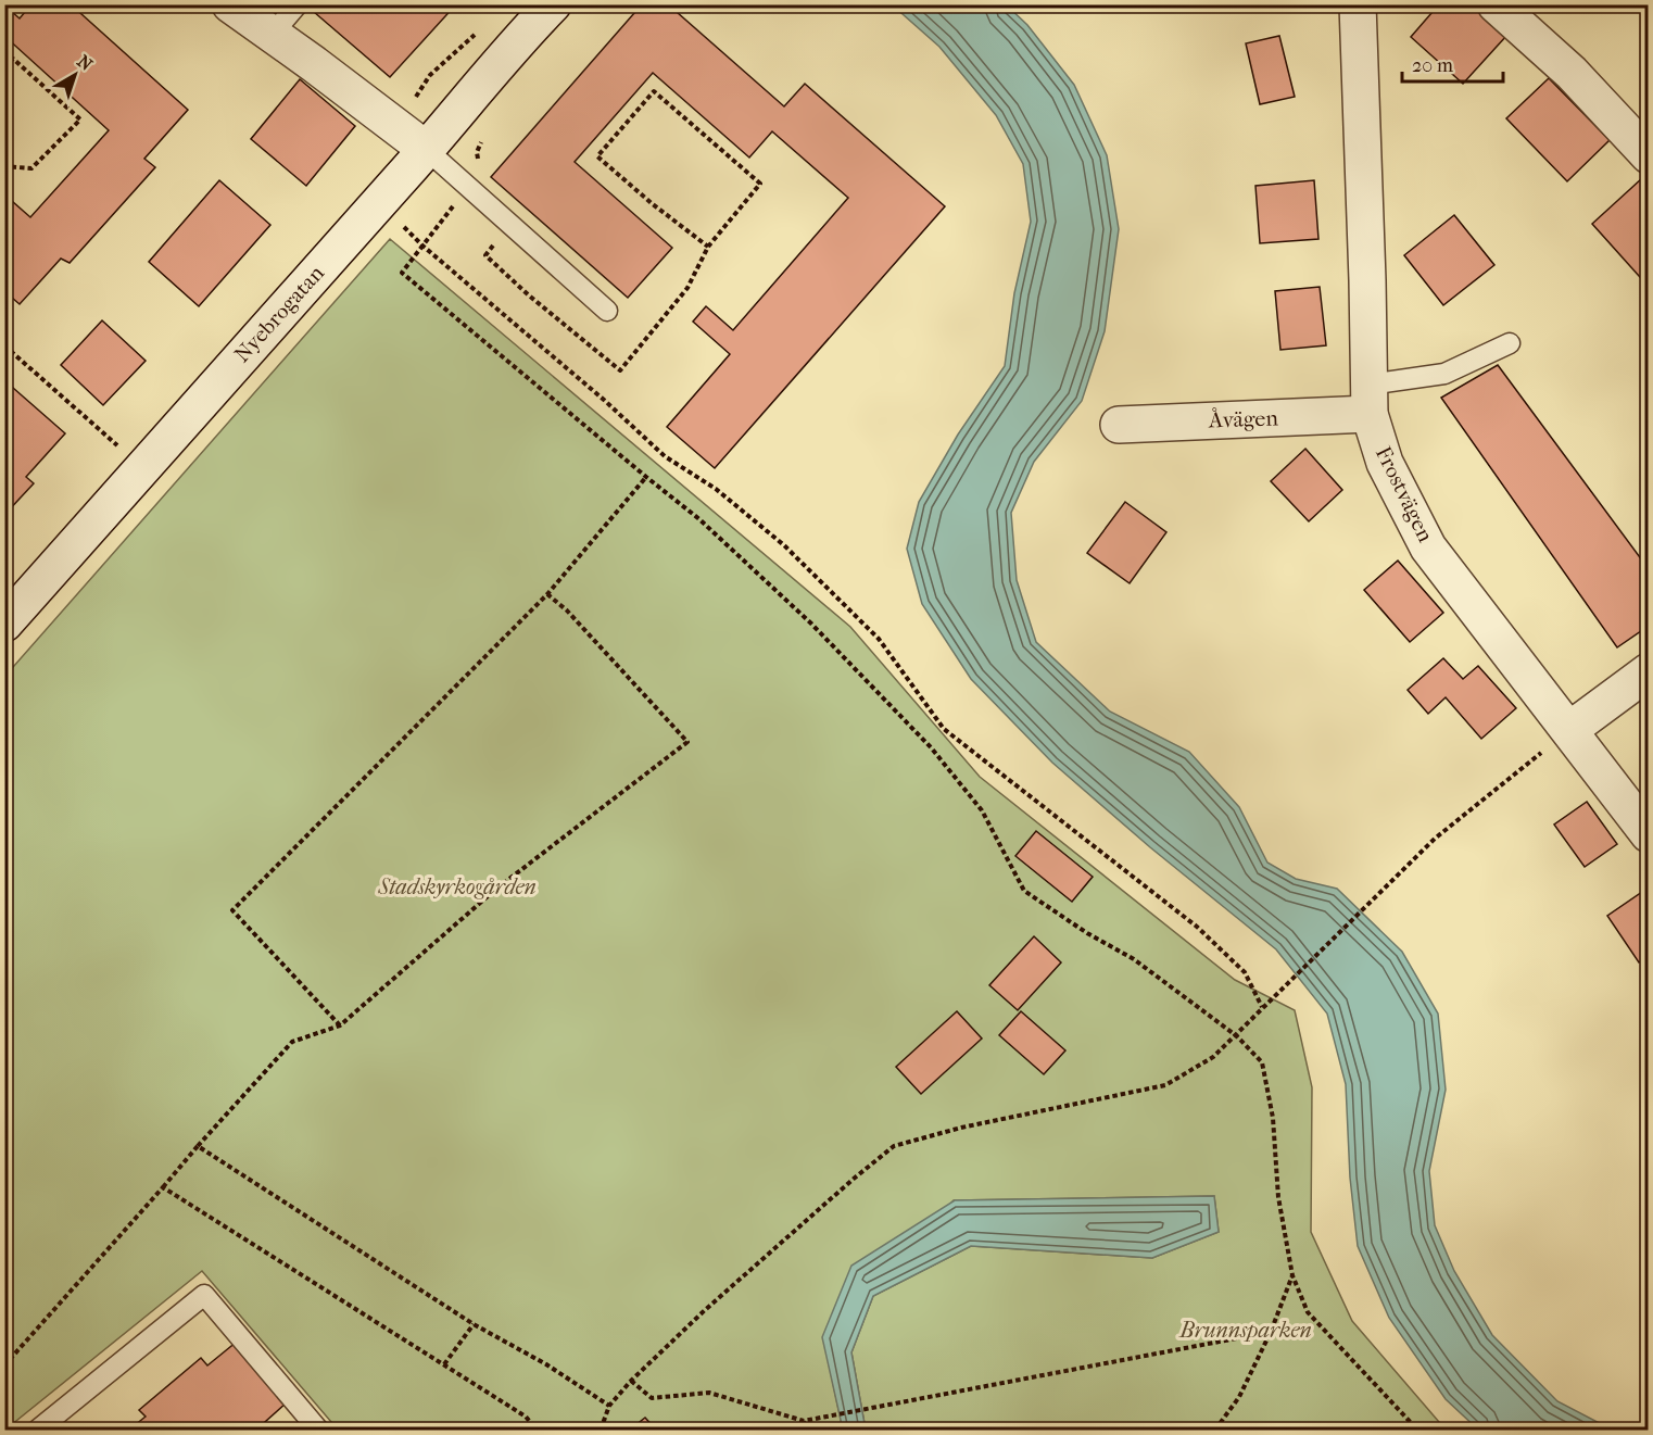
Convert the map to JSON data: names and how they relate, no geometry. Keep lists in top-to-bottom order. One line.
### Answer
{"streets":{"street":["Nyebrogatan","Åvägen","Frostvägen"]},"crossings":[["Åvägen","Frostvägen"]],"parks":["Stadskyrkogården","Brunnsparken"],"scale_bar":"20 m","north":"top right"}
